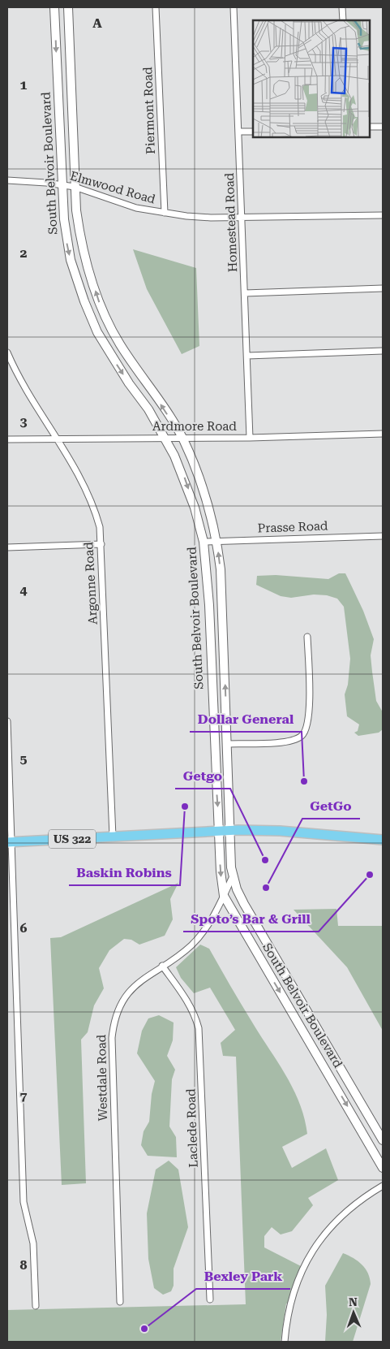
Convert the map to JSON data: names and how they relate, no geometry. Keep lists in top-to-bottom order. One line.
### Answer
{"streets":{"main road":["US 322"],"street":["Piermont Road","South Belvoir Boulevard","Elmwood Road","Homestead Road","Ardmore Road","Prasse Road","Argonne Road","Westdale Road","Laclede Road"]},"crossings":[["Piermont Road","Elmwood Road"],["South Belvoir Boulevard","Elmwood Road"],["South Belvoir Boulevard","Ardmore Road"],["South Belvoir Boulevard","Prasse Road"],["South Belvoir Boulevard","US 322"],["South Belvoir Boulevard","Westdale Road"],["Elmwood Road","Homestead Road"],["Homestead Road","Ardmore Road"],["Ardmore Road","Argonne Road"],["Argonne Road","US 322"],["Westdale Road","Laclede Road"]],"places":["Dollar General","Baskin Robins","Getgo","Spoto’s Bar & Grill","GetGo","Bexley Park"],"north":"top","grid":{"columns":["A"],"rows":["1","2","3","4","5","6","7","8"]}}
